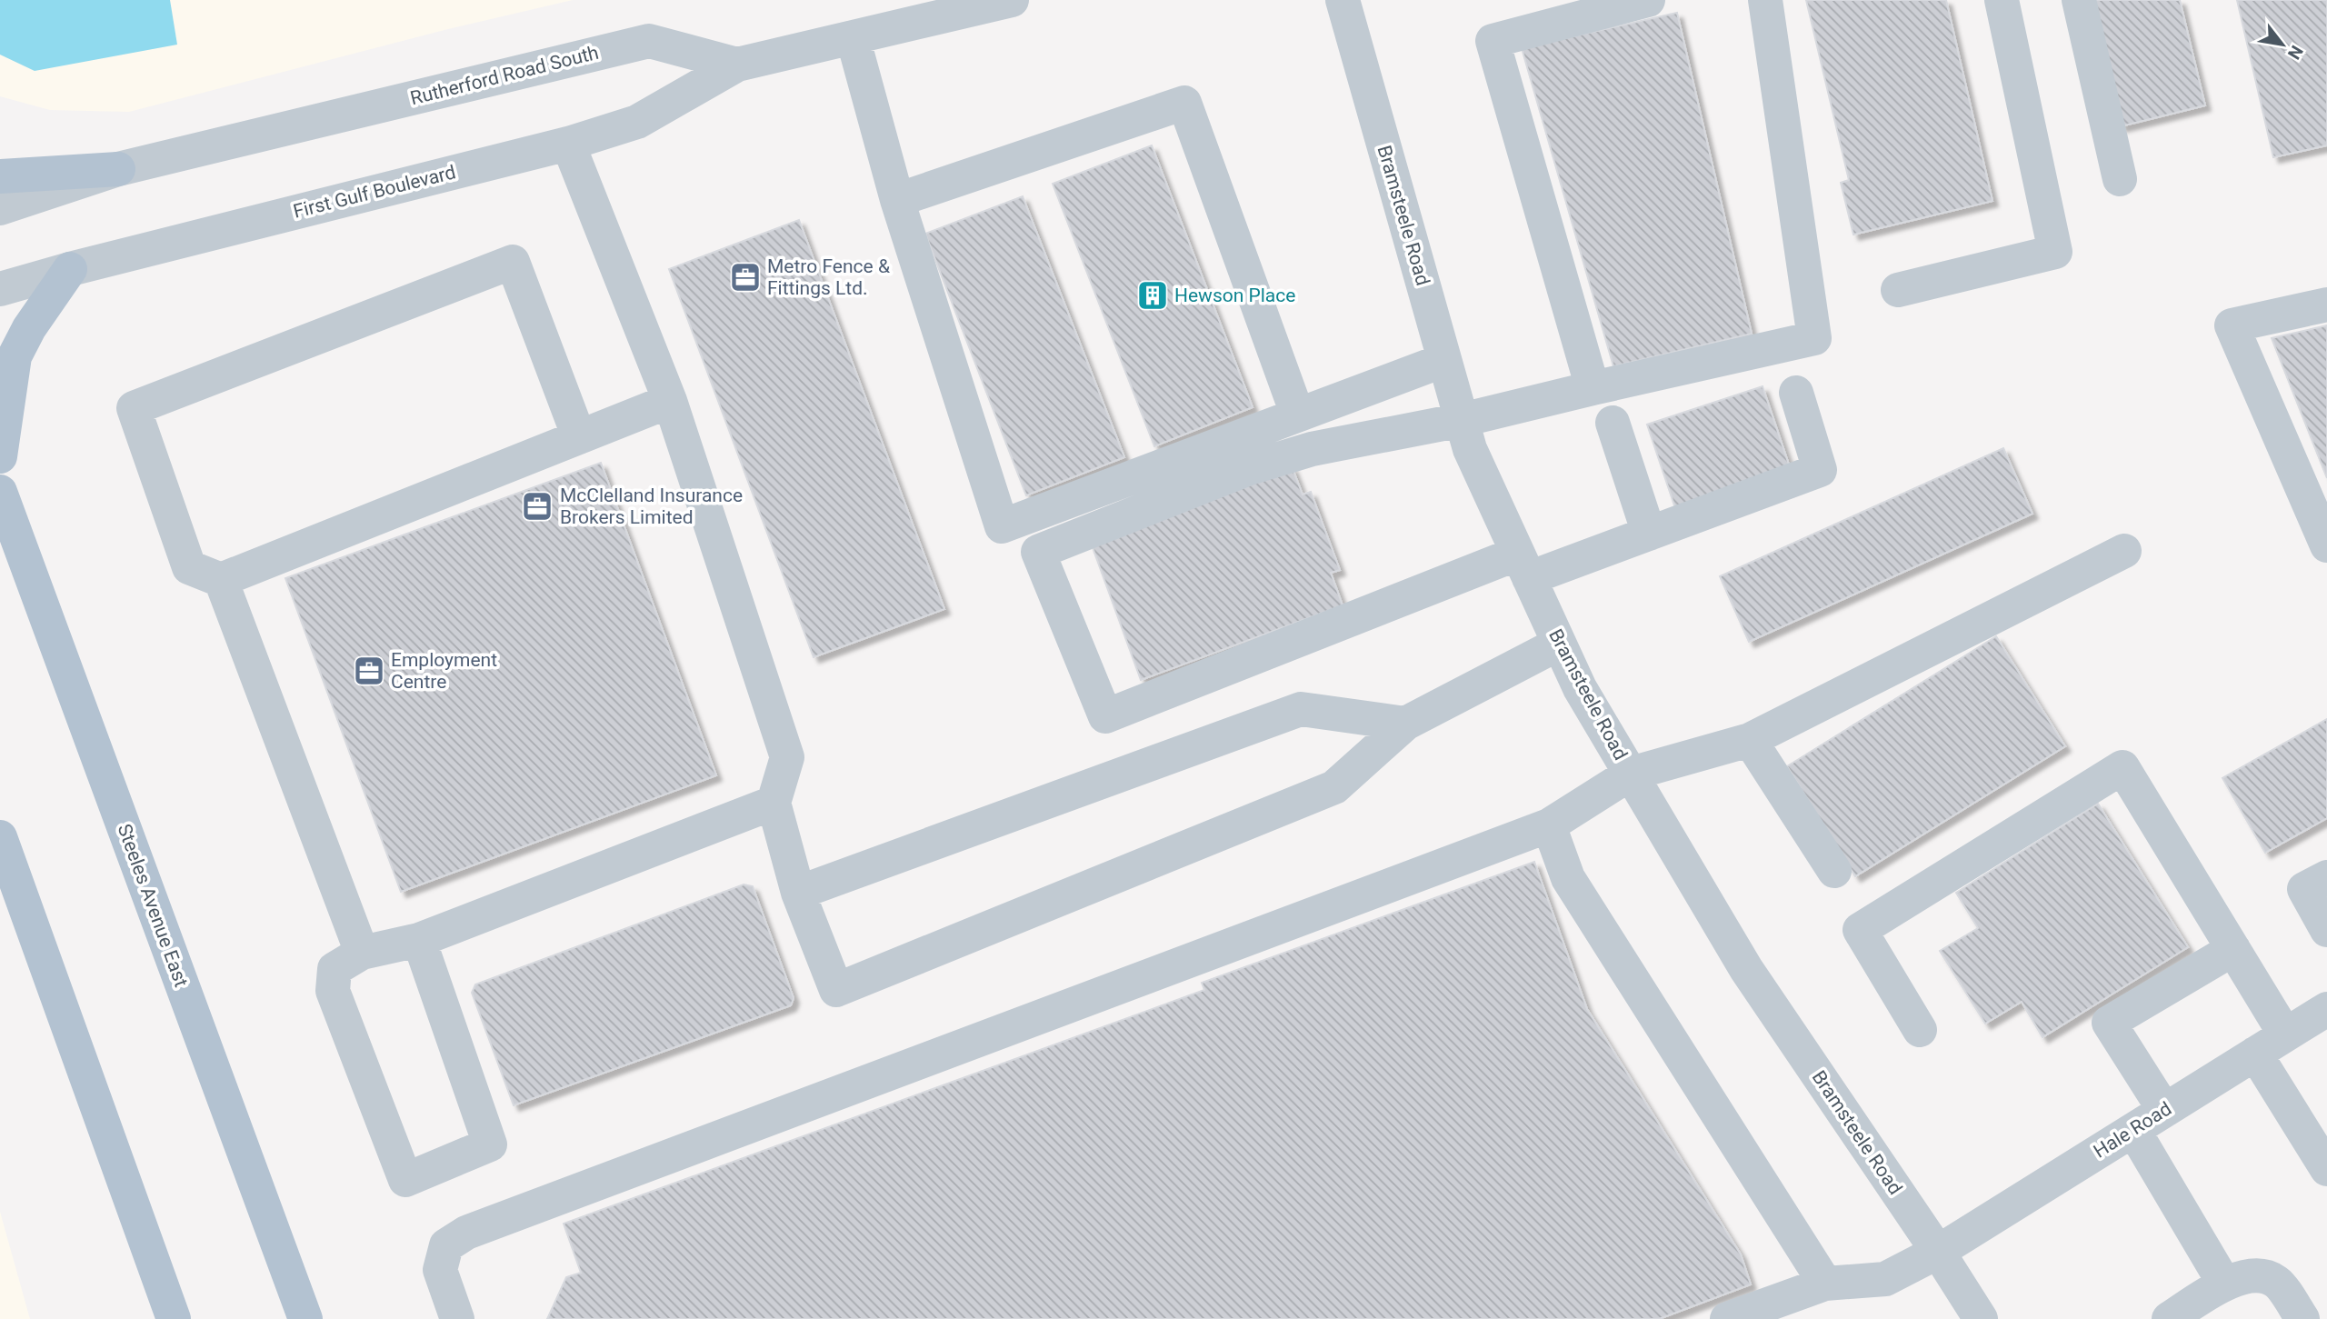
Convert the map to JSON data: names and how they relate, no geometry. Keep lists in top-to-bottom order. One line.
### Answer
{"streets":{"main road":["Steeles Avenue East"],"street":["Rutherford Road South","First Gulf Boulevard","Bramsteele Road","Hale Road"]},"crossings":[["Rutherford Road South","First Gulf Boulevard"],["Bramsteele Road","Hale Road"]],"places":{"office":["Metro Fence & Fittings Ltd.","McClelland Insurance Brokers Limited","Employment Centre"],"building":["Hewson Place"]},"north":"bottom right"}
